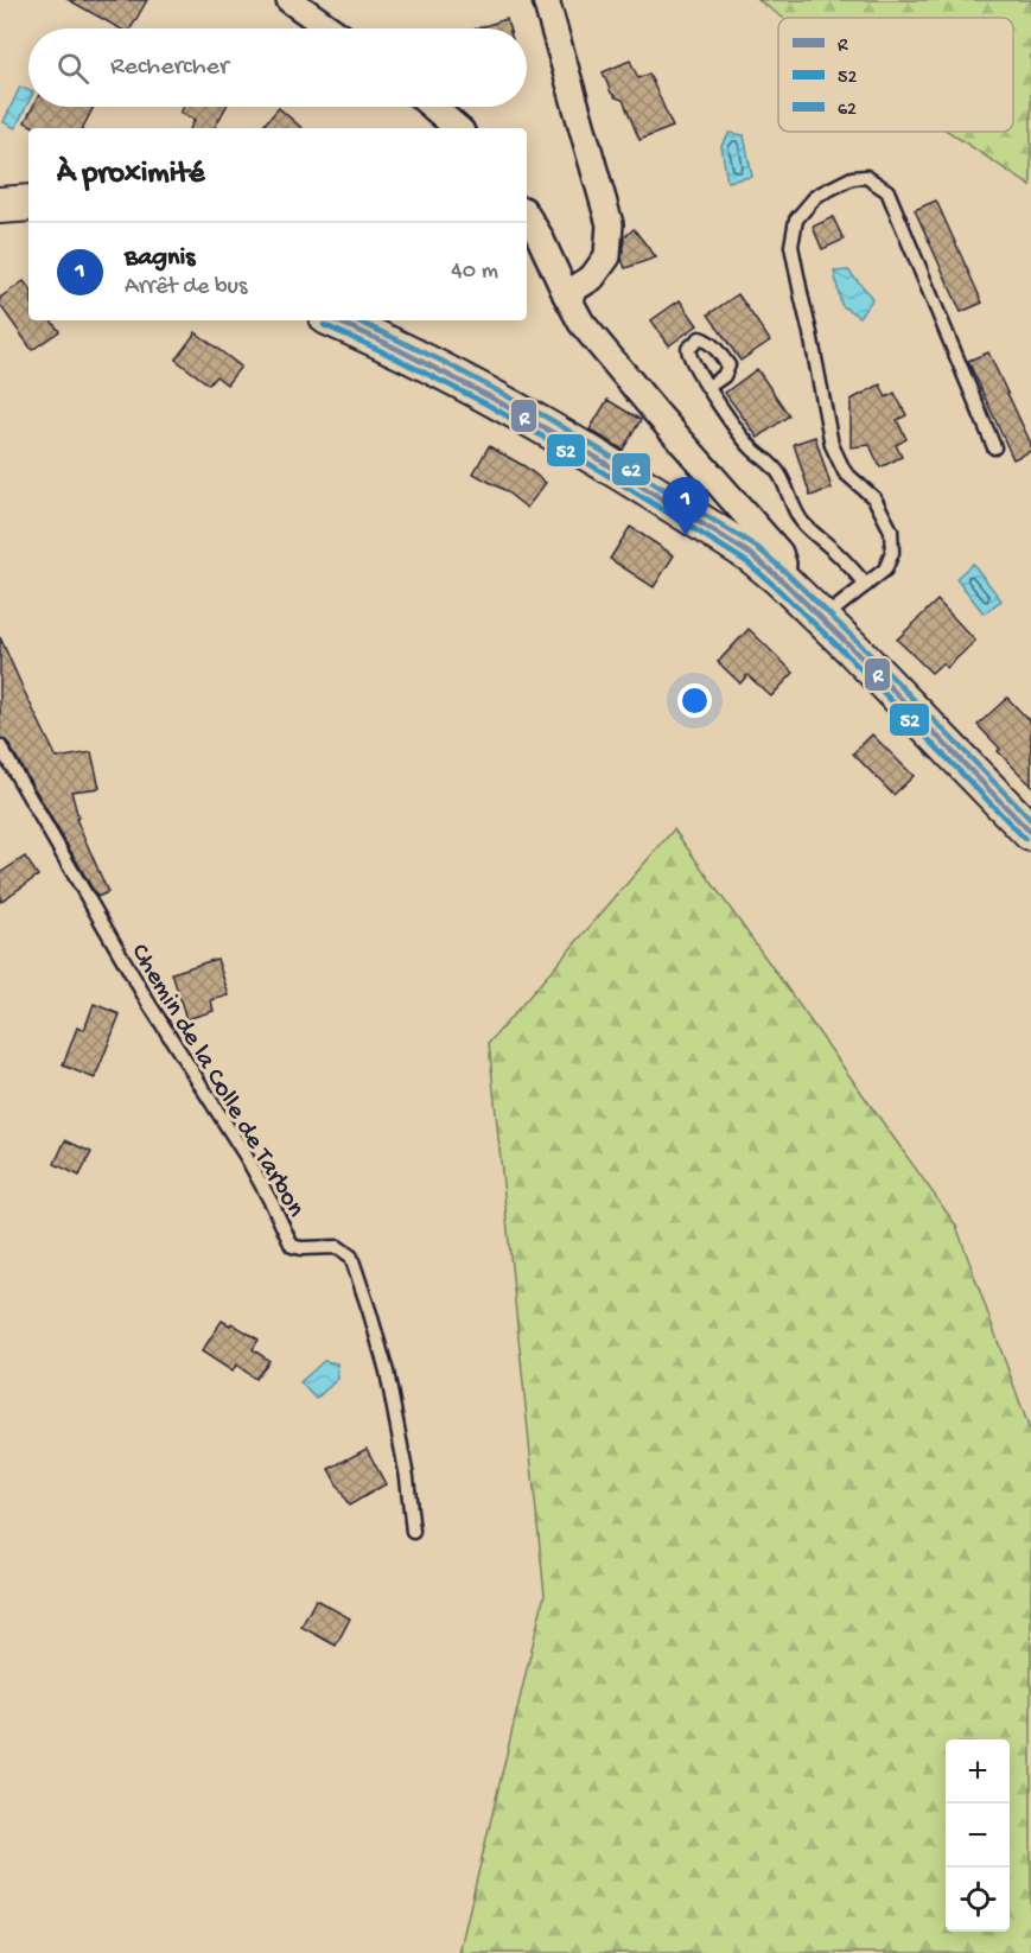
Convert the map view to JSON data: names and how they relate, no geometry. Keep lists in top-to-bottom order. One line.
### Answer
{"streets":{"lane":["Chemin de la Colle de Tarbon"]},"lines":["transit line R","transit line 62","transit line 52"],"legend":["R","52","62"],"page":{"search":"Rechercher","heading":"À proximité","list":[{"mark":"1","name":"Bagnis","note":"Arrêt de bus","value":"40 m"}],"pins":"1","map_buttons":["+","−"]}}
